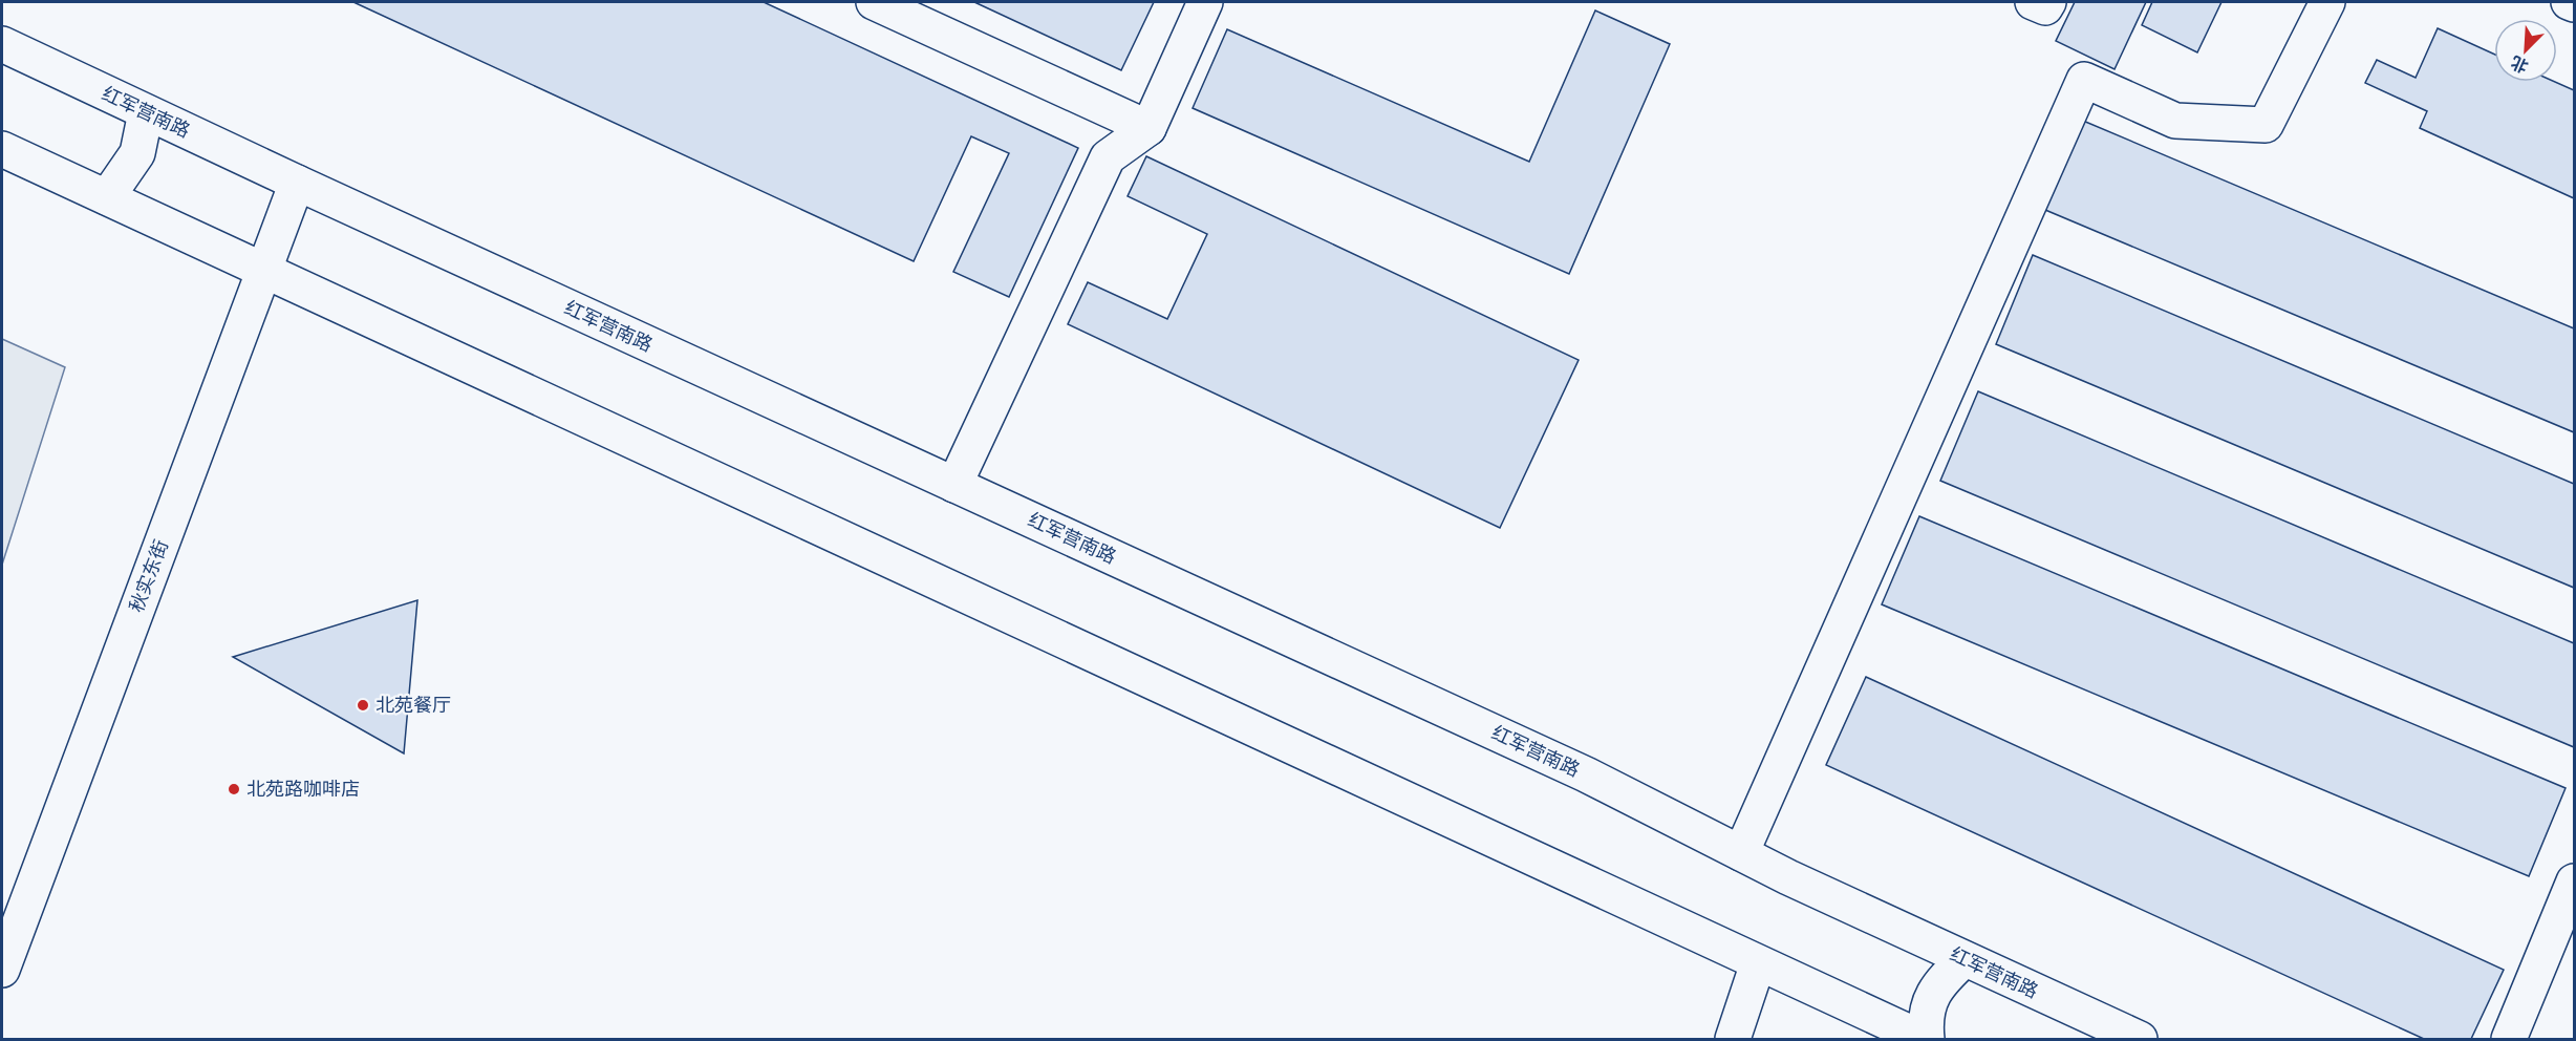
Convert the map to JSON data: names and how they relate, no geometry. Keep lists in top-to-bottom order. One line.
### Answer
{"streets":{"main road":["红军营南路","秋实东街"]},"crossings":[["红军营南路","秋实东街"]],"places":["北苑餐厅","北苑路咖啡店"],"north":"bottom left"}
